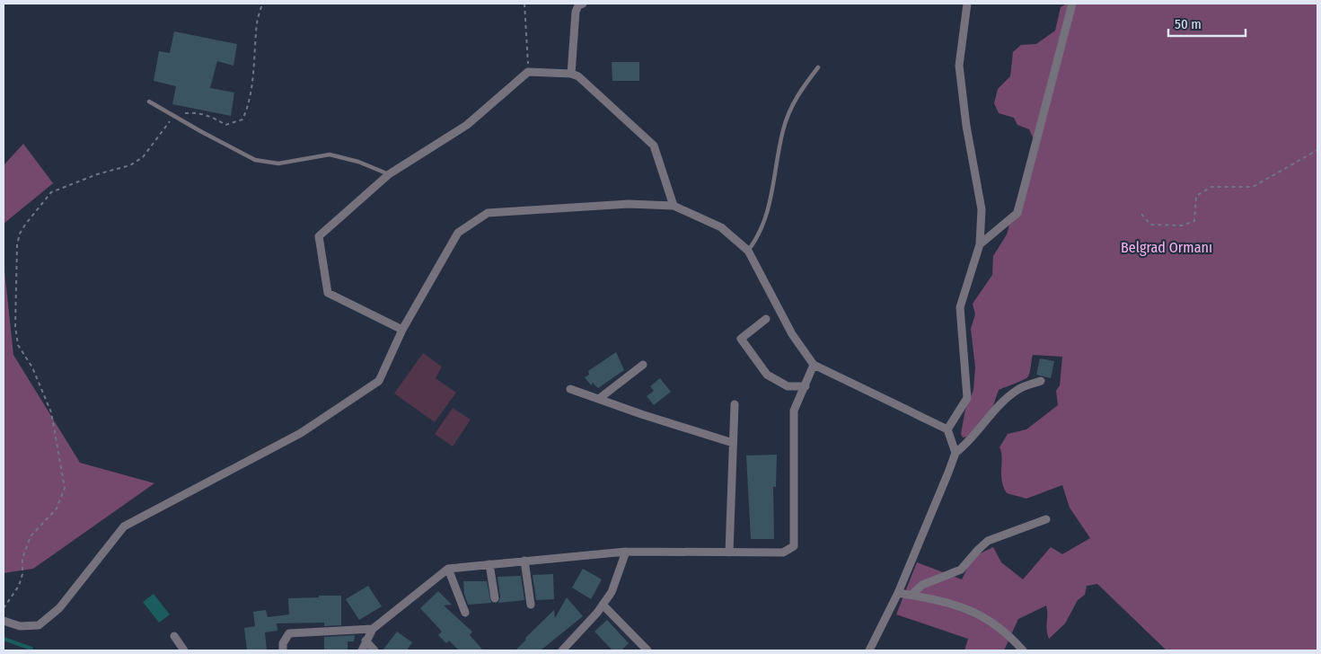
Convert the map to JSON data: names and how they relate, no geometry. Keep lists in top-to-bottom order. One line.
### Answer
{"parks":["Belgrad Ormanı"],"scale_bar":"50 m"}
